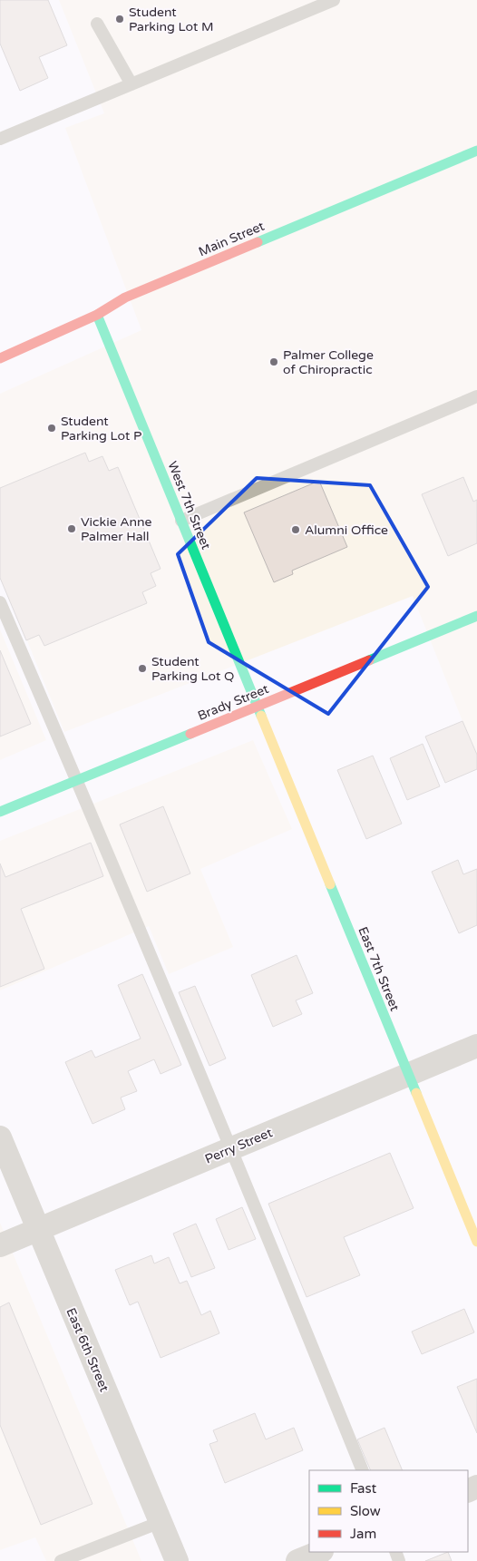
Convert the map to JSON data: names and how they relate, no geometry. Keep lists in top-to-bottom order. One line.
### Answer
{"streets":{"main road":["Main Street","West 7th Street","Brady Street","East 7th Street"],"street":["Perry Street","East 6th Street"]},"crossings":[["Main Street","West 7th Street"],["West 7th Street","Brady Street"],["West 7th Street","East 7th Street"],["Brady Street","East 7th Street"],["East 7th Street","Perry Street"],["Perry Street","East 6th Street"]],"places":["Student Parking Lot M","Palmer College of Chiropractic","Student Parking Lot P","Vickie Anne Palmer Hall","Alumni Office","Student Parking Lot Q"],"legend":["Fast","Slow","Jam"]}
